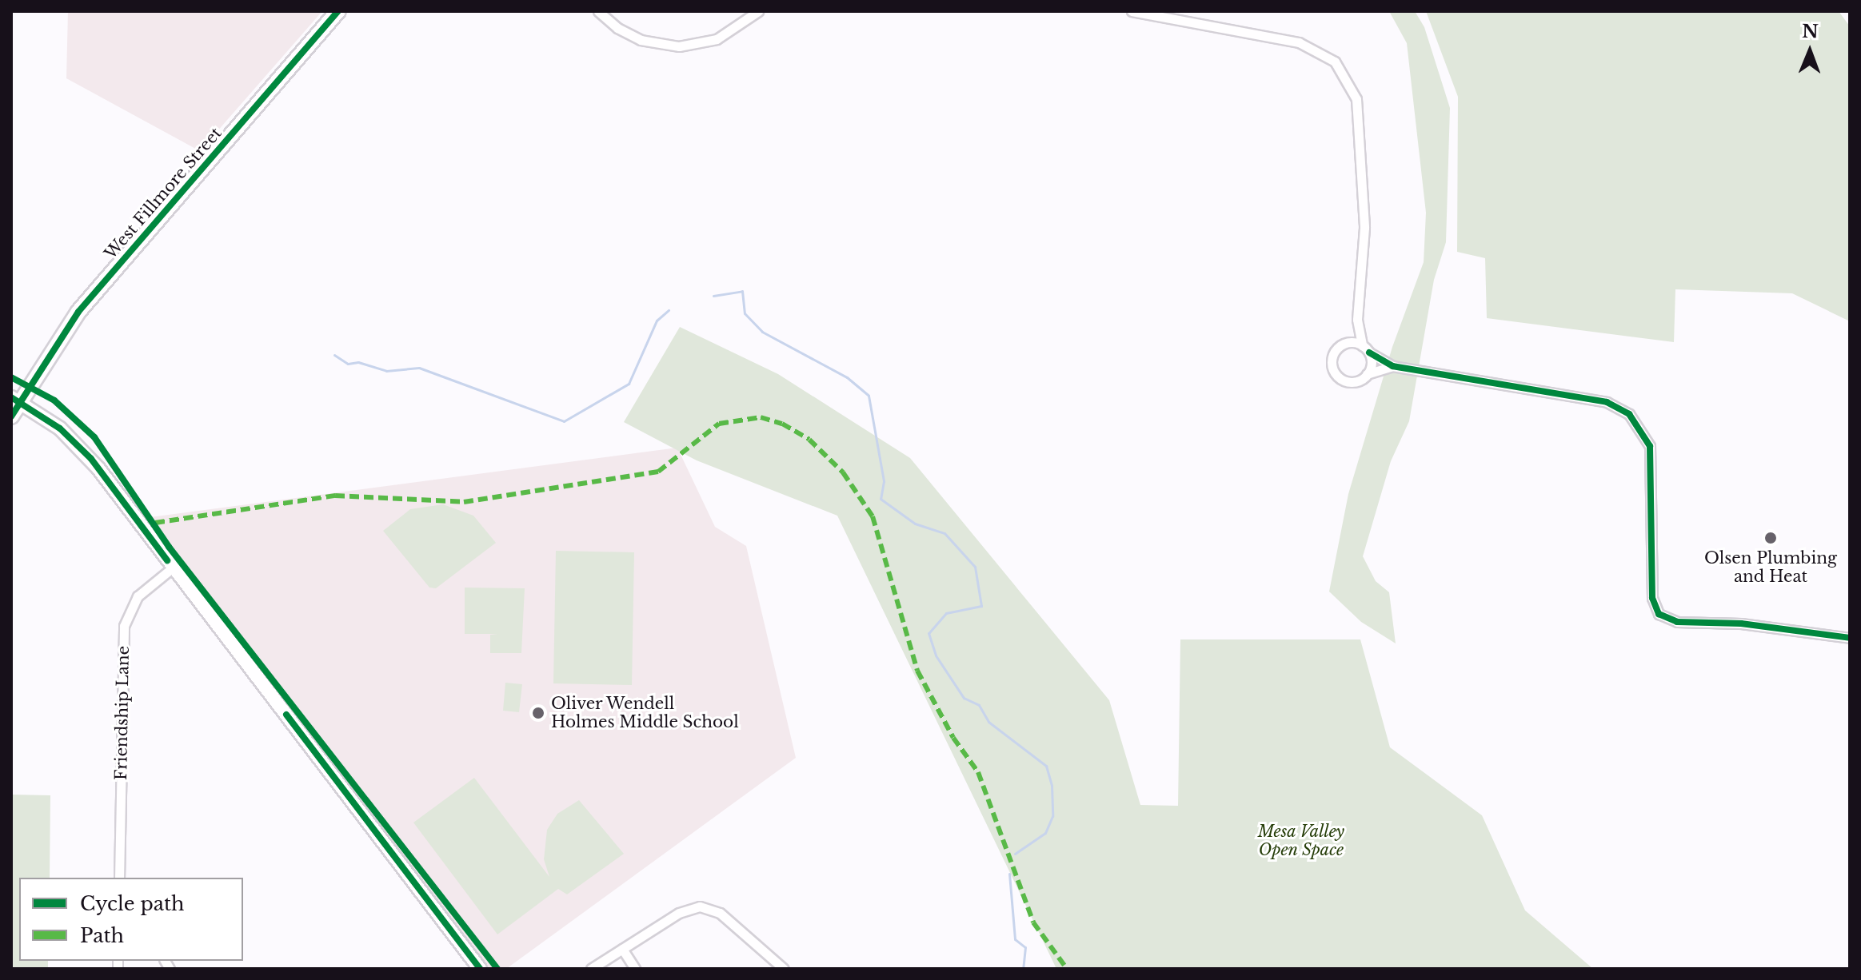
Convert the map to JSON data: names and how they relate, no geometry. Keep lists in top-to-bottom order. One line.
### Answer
{"streets":{"main road":["West Fillmore Street"],"street":["Friendship Lane"]},"parks":["Mesa Valley Open Space"],"places":["Olsen Plumbing and Heat","Oliver Wendell Holmes Middle School"],"legend":["Cycle path","Path"],"north":"top"}
